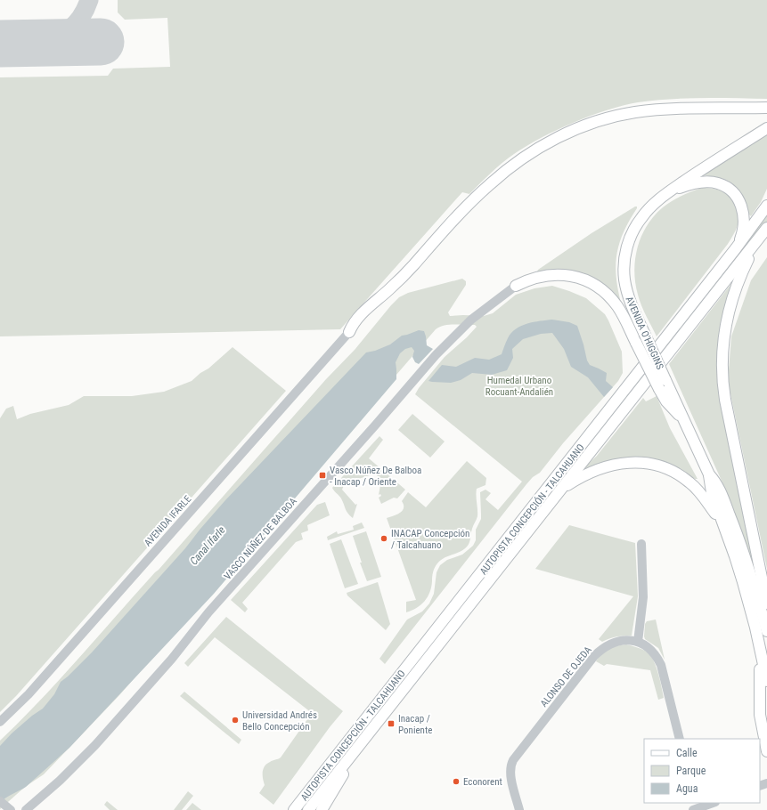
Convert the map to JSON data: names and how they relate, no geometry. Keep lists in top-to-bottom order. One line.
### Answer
{"streets":{"main road":["AVENIDA O'HIGGINS","AUTOPISTA CONCEPCIÓN - TALCAHUANO"],"street":["AVENIDA IFARLE","VASCO NÚÑEZ DE BALBOA","ALONSO DE OJEDA"]},"water":["Canal Ifarle"],"parks":["Humedal Urbano Rocuant-Andalién"],"places":{"transit":["Vasco Núñez De Balboa - Inacap / Oriente","Inacap / Poniente"],"other":["INACAP Concepción / Talcahuano","Universidad Andrés Bello Concepción","Econorent"]},"legend":["Calle","Parque","Agua"]}
